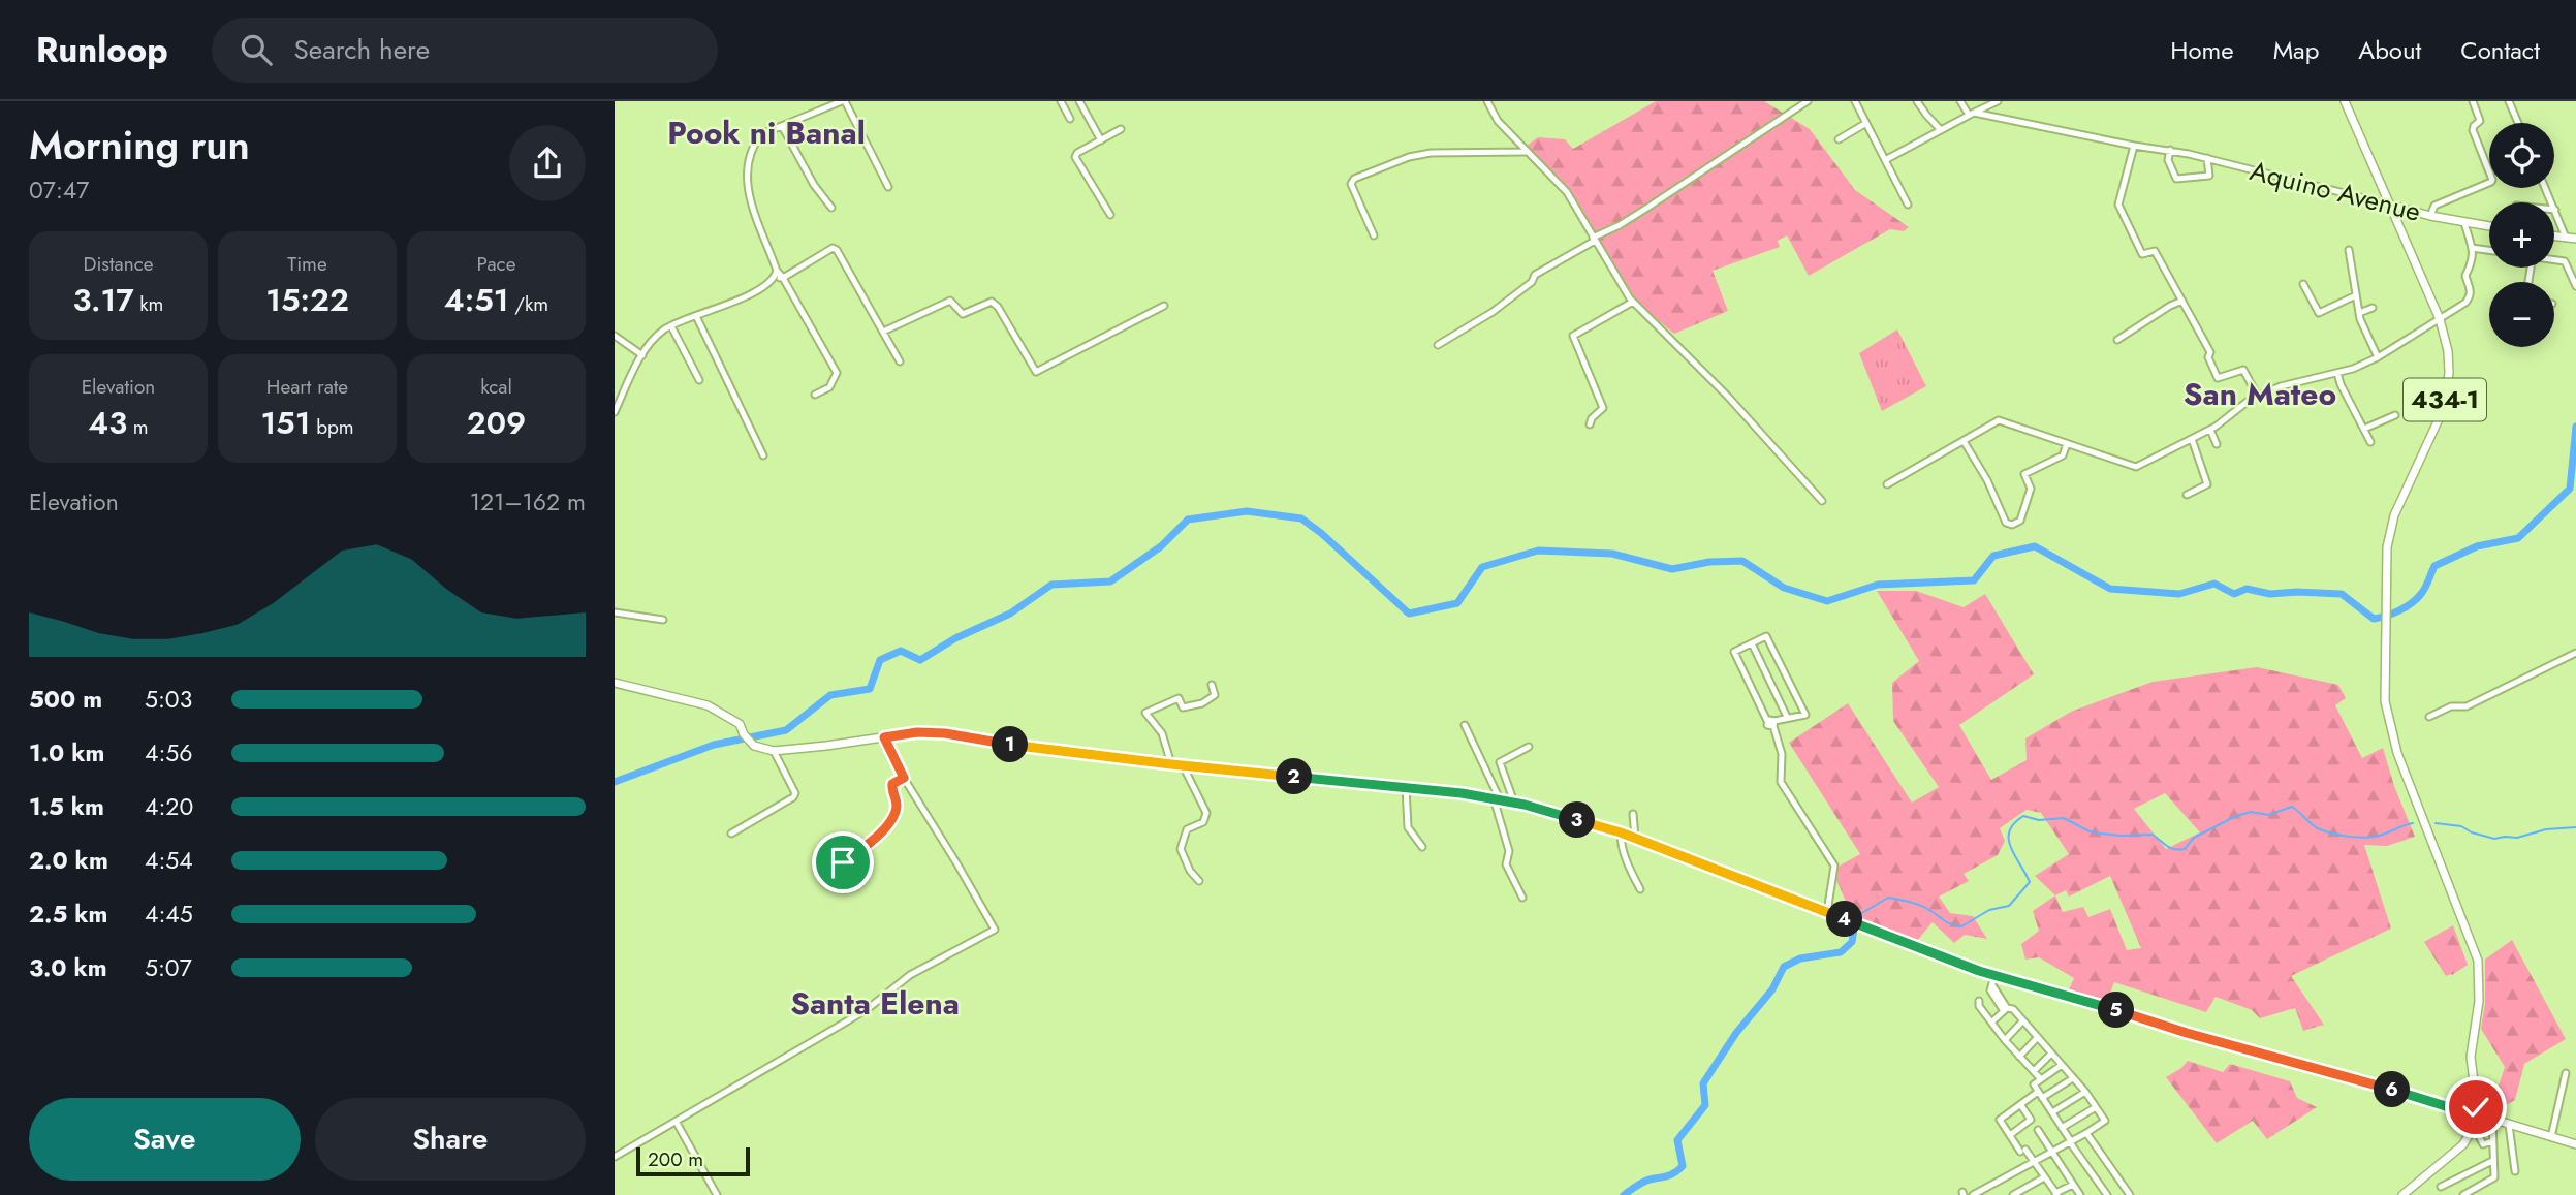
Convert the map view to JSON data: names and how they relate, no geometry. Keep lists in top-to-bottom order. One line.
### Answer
{"streets":{"main road":["Aquino Avenue","434-1"]},"crossings":[["Aquino Avenue","434-1"]],"districts":["Pook ni Banal","San Mateo","Santa Elena"],"scale_bar":"200 m","page":{"header":"Runloop","search":"Search here","nav":["Home","Map","About","Contact"],"heading":["Morning run","07:47"],"map_buttons":["+","−"],"stats":[["Distance","3.17 km"],["Time","15:22"],["Pace","4:51 /km"],["Elevation","43 m"],["Heart rate","151 bpm"],["kcal","209"]],"chart":["Elevation","121–162 m"],"list":[{"name":"500 m","note":"5:03"},{"name":"1.0 km","note":"4:56"},{"name":"1.5 km","note":"4:20"},{"name":"2.0 km","note":"4:54"},{"name":"2.5 km","note":"4:45"},{"name":"3.0 km","note":"5:07"}],"pins":["1","2","3","4","5","6"],"buttons":["Save","Share"],"scale":"200 m"}}
